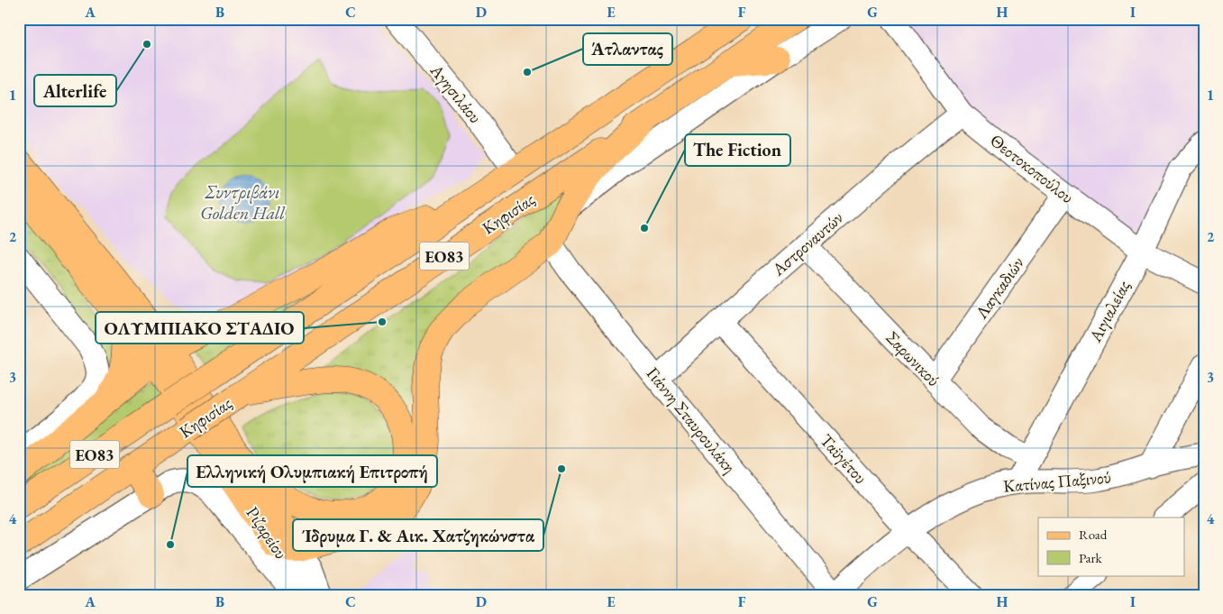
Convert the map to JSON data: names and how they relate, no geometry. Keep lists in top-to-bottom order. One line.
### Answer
{"streets":{"main road":["Κηφισίας","ΕΟ83","Ριζαρείου"],"street":["Αγησιλάου","Θεοτοκοπούλου","Αστροναυτών","Λαγκαδιών","Αιγιαλείας","Σαρωνικού","Γιάννη Σταυρουλάκη","Ταϋγέτου","Κατίνας Παξινού"]},"crossings":[["Αγησιλάου","Κηφισίας"],["Θεοτοκοπούλου","Αστροναυτών"],["Θεοτοκοπούλου","Λαγκαδιών"],["Θεοτοκοπούλου","Αιγιαλείας"],["Κηφισίας","Ριζαρείου"],["Αστροναυτών","Σαρωνικού"],["Αστροναυτών","Γιάννη Σταυρουλάκη"],["Αστροναυτών","Ταϋγέτου"],["Λαγκαδιών","Σαρωνικού"],["Αιγιαλείας","Σαρωνικού"],["Αιγιαλείας","Κατίνας Παξινού"],["Γιάννη Σταυρουλάκη","Κατίνας Παξινού"],["Ταϋγέτου","Κατίνας Παξινού"]],"water":["Συντριβάνι Golden Hall"],"places":["Alterlife","Άτλαντας","The Fiction","ΟΛΥΜΠΙΑΚΟ ΣΤΑΔΙΟ","Ίδρυμα Γ. & Αικ. Χατζηκώνστα","Ελληνική Ολυμπιακή Επιτροπή"],"legend":["Road","Park"],"grid":{"columns":["A","B","C","D","E","F","G","H","I"],"rows":["1","2","3","4"]}}
